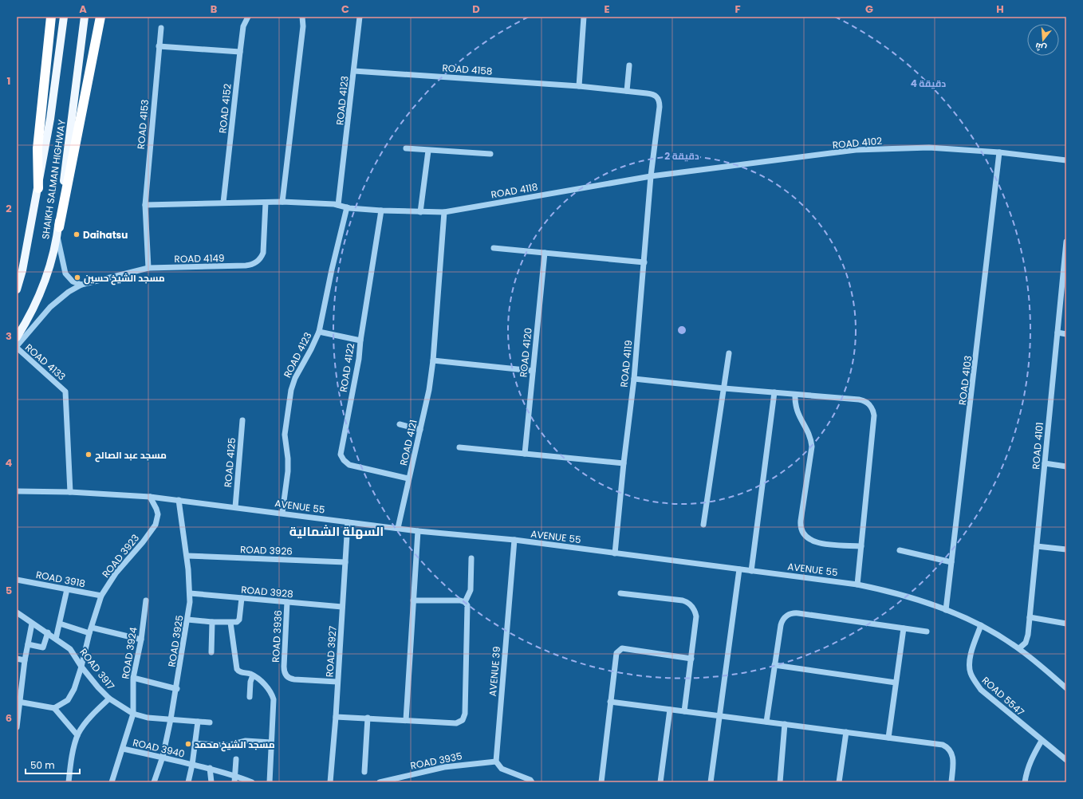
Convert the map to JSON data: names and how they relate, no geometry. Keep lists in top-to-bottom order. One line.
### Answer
{"streets":{"main road":["SHAIKH SALMAN HIGHWAY"],"street":["ROAD 4158","ROAD 4123","ROAD 4152","ROAD 4153","ROAD 4102","ROAD 4118","ROAD 4149","ROAD 4120","ROAD 4133","ROAD 4119","ROAD 4122","ROAD 4103","ROAD 4121","ROAD 4101","ROAD 4125","AVENUE 55","ROAD 3926","ROAD 3923","ROAD 3918","ROAD 3928","ROAD 3936","ROAD 3925","ROAD 3927","ROAD 3924","ROAD 3917","AVENUE 39","ROAD 5547","ROAD 3940","ROAD 3935"]},"crossings":[["ROAD 4158","ROAD 4123"],["ROAD 4158","ROAD 4102"],["ROAD 4158","ROAD 4118"],["ROAD 4158","ROAD 4119"],["ROAD 4123","AVENUE 55"],["ROAD 4153","ROAD 4149"],["ROAD 4102","ROAD 4118"],["ROAD 4102","ROAD 4119"],["ROAD 4102","ROAD 4103"],["ROAD 4118","ROAD 4119"],["ROAD 4118","ROAD 4122"],["ROAD 4118","ROAD 4121"],["ROAD 4149","ROAD 4133"],["ROAD 4133","AVENUE 55"],["ROAD 4119","AVENUE 55"],["ROAD 4122","ROAD 4121"],["ROAD 4103","AVENUE 55"],["ROAD 4121","AVENUE 55"],["ROAD 4101","AVENUE 55"],["ROAD 4125","AVENUE 55"],["AVENUE 55","ROAD 3923"],["AVENUE 55","ROAD 3925"],["AVENUE 55","ROAD 3927"],["AVENUE 55","AVENUE 39"],["AVENUE 55","ROAD 5547"],["ROAD 3926","ROAD 3925"],["ROAD 3926","ROAD 3927"],["ROAD 3923","ROAD 3918"],["ROAD 3923","ROAD 3917"],["ROAD 3928","ROAD 3936"],["ROAD 3928","ROAD 3925"],["ROAD 3928","ROAD 3927"],["ROAD 3936","ROAD 3927"],["ROAD 3925","ROAD 3917"],["ROAD 3925","ROAD 3940"],["ROAD 3924","ROAD 3917"],["ROAD 3924","ROAD 3940"],["AVENUE 39","ROAD 3935"]],"districts":["السهلة الشمالية"],"places":["Daihatsu","مسجد الشيخ حسين","مسجد عبد الصالح","مسجد الشيخ محمد"],"scale_bar":"50 m","north":"bottom","grid":{"columns":["A","B","C","D","E","F","G","H"],"rows":["1","2","3","4","5","6"]},"rings":["4 دقيقة","2 دقيقة"]}
